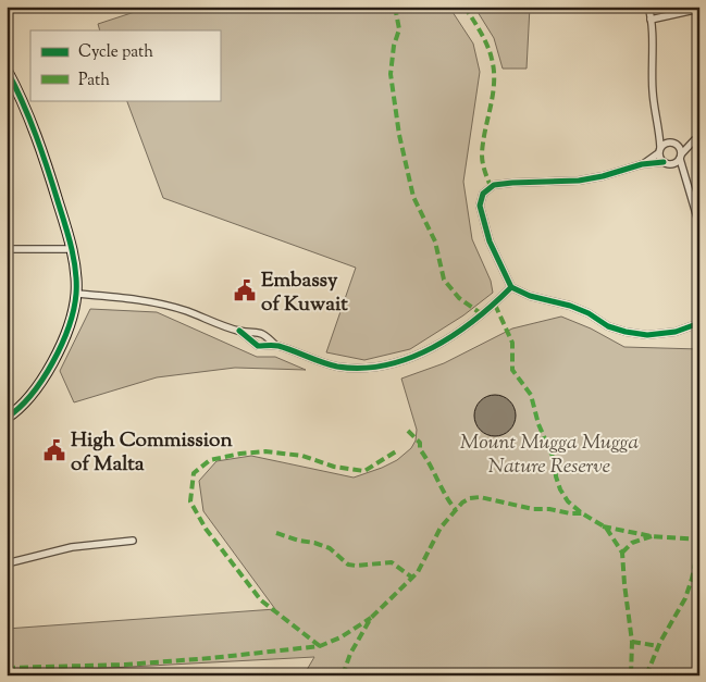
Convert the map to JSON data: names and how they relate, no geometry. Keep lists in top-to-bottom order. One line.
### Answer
{"parks":["Mount Mugga Mugga Nature Reserve"],"places":{"public building":["Embassy of Kuwait","High Commission of Malta"]},"legend":["Cycle path","Path"]}
